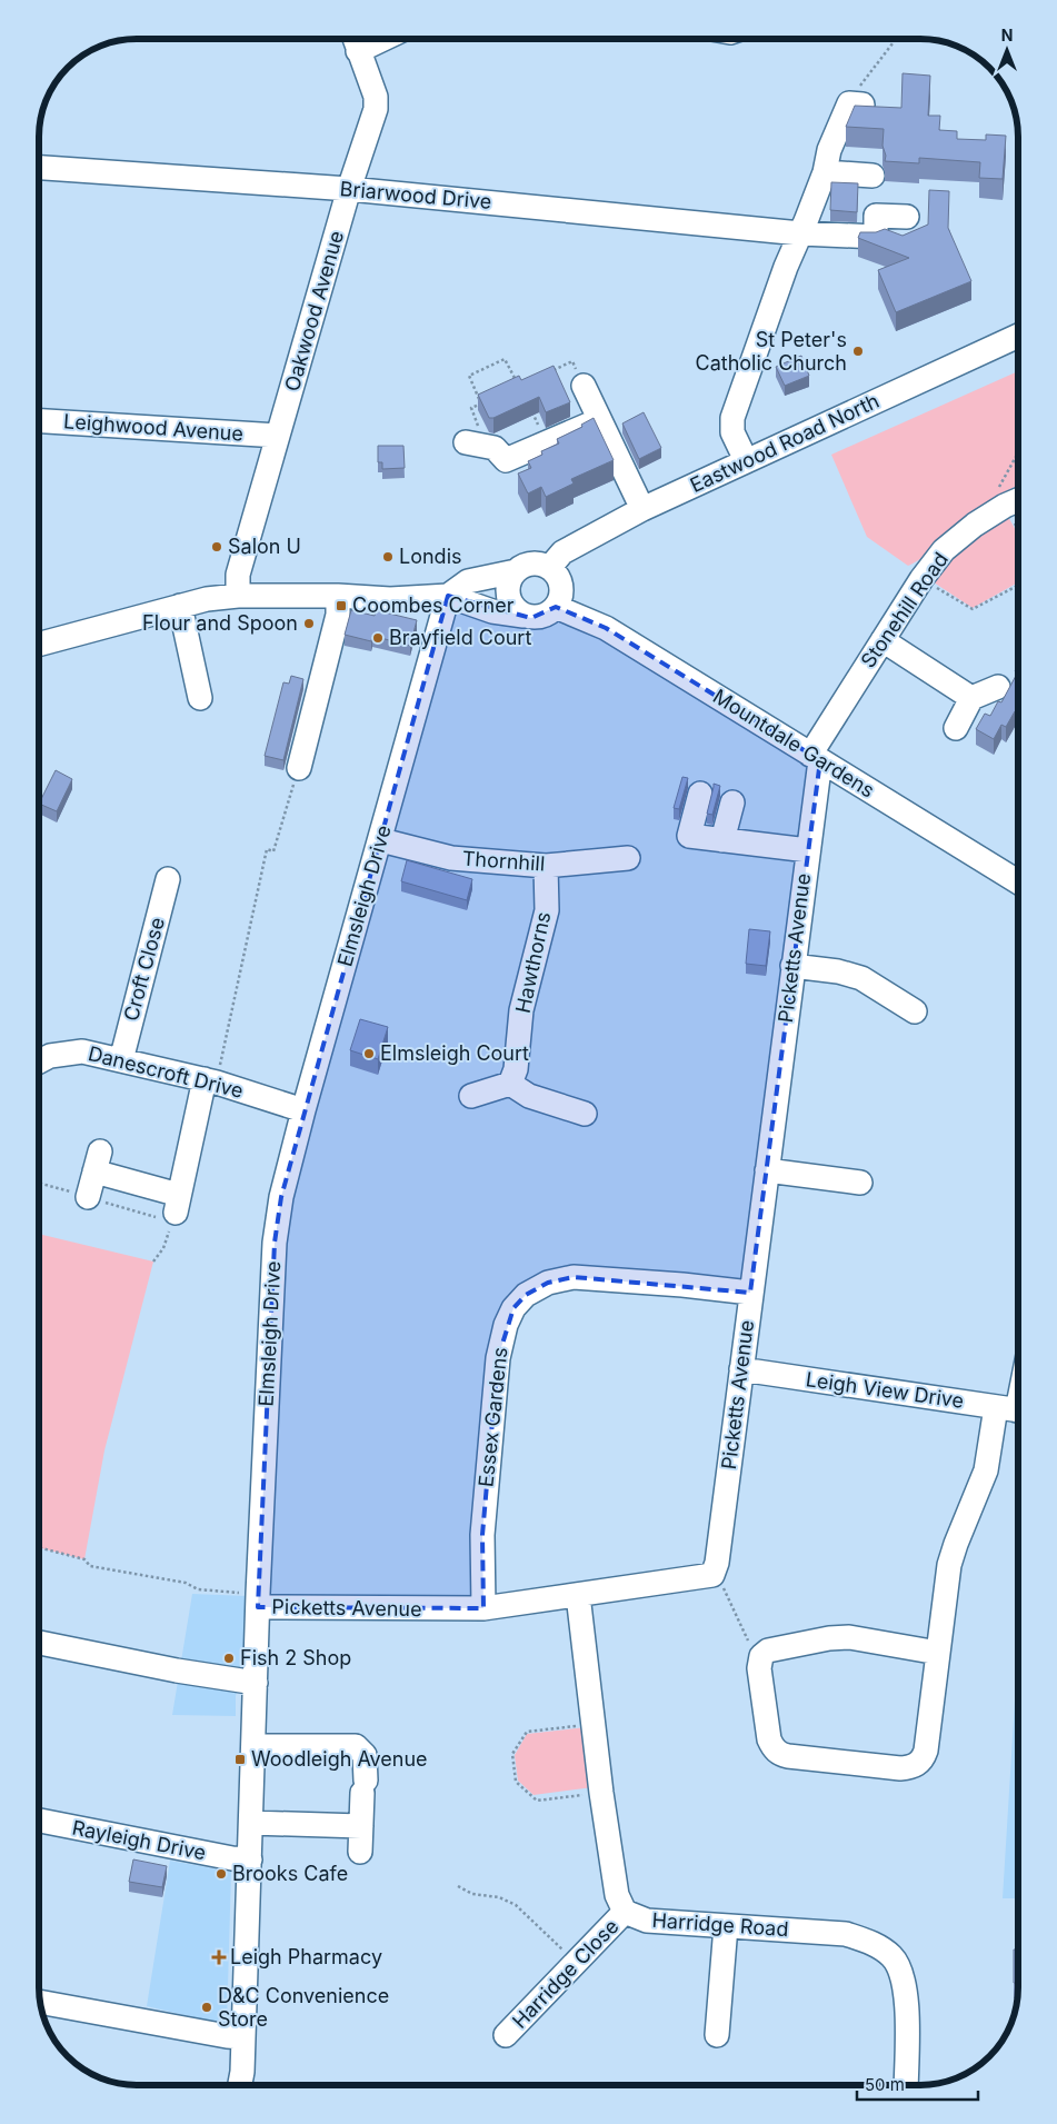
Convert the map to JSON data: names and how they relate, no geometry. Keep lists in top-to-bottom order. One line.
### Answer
{"streets":{"street":["Briarwood Drive","Oakwood Avenue","Leighwood Avenue","Eastwood Road North","Stonehill Road","Mountdale Gardens","Thornhill","Elmsleigh Drive","Picketts Avenue","Hawthorns","Croft Close","Danescroft Drive","Leigh View Drive","Essex Gardens","Rayleigh Drive","Harridge Road","Harridge Close"]},"crossings":[["Briarwood Drive","Oakwood Avenue"],["Oakwood Avenue","Leighwood Avenue"],["Eastwood Road North","Mountdale Gardens"],["Stonehill Road","Mountdale Gardens"],["Stonehill Road","Picketts Avenue"],["Mountdale Gardens","Picketts Avenue"],["Thornhill","Elmsleigh Drive"],["Thornhill","Hawthorns"],["Elmsleigh Drive","Picketts Avenue"],["Elmsleigh Drive","Danescroft Drive"],["Elmsleigh Drive","Rayleigh Drive"],["Picketts Avenue","Leigh View Drive"],["Picketts Avenue","Essex Gardens"],["Picketts Avenue","Harridge Road"],["Croft Close","Danescroft Drive"],["Harridge Road","Harridge Close"]],"places":{"other":["St Peter's Catholic Church","Salon U","Londis","Flour and Spoon","Brayfield Court","Elmsleigh Court","Fish 2 Shop","Brooks Cafe","D&C Convenience Store"],"transit":["Coombes Corner","Woodleigh Avenue"],"health":["Leigh Pharmacy"]},"scale_bar":"50 m","north":"top"}
